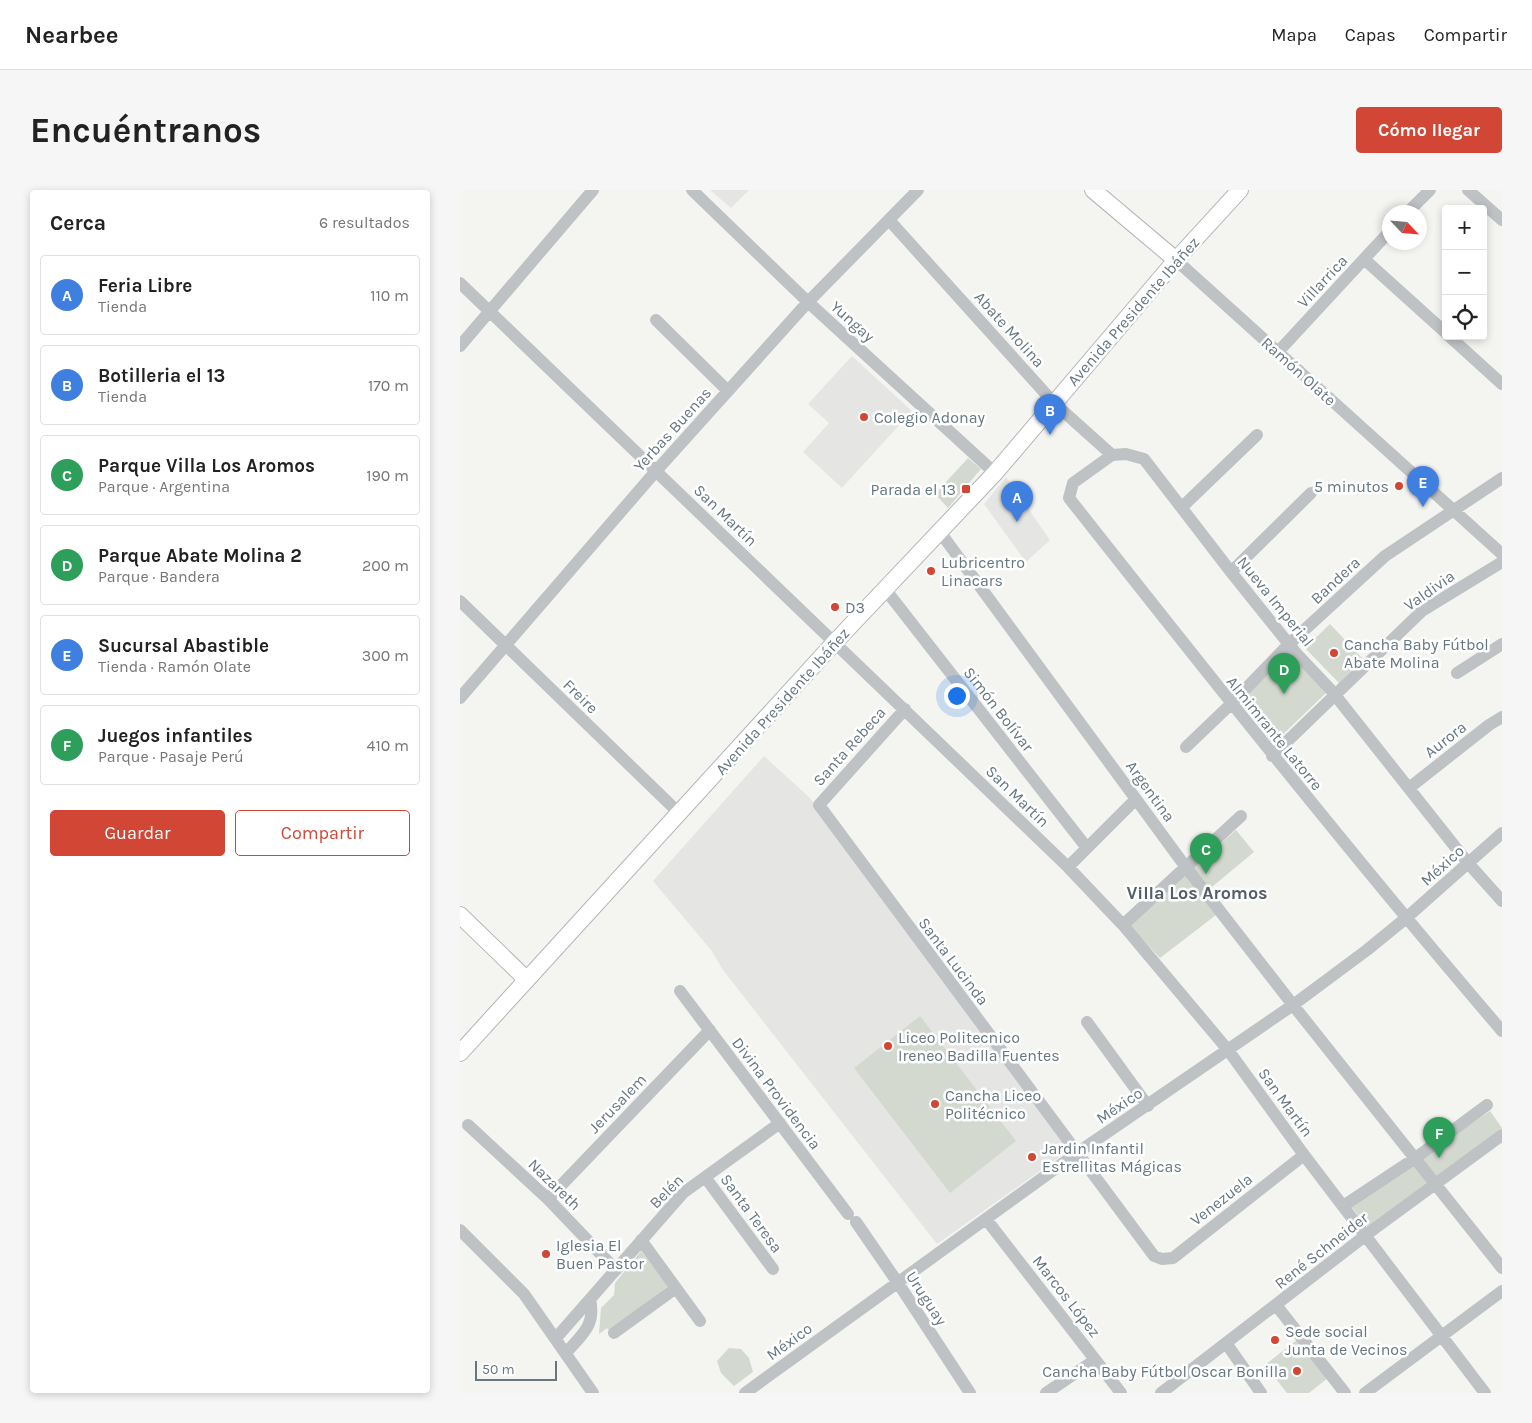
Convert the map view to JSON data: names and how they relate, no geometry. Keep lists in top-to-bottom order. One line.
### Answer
{"streets":{"main road":["Avenida Presidente Ibáñez","Ramón Olate"],"street":["Villarrica","Yungay","Abate Molina","Yerbas Buenas","San Martín","Bandera","Valdivia","Nueva Imperial","Freire","Simón Bolívar","Almimrante Latorre","Aurora","Santa Rebeca","Argentina","México","Santa Lucinda","Divina Providencia","Jerusalem","Nazareth","Belén","Venezuela","Santa Teresa","René Schneider","Marcos López","Uruguay"]},"crossings":[["Villarrica","Ramón Olate"],["Avenida Presidente Ibáñez","Yungay"],["Avenida Presidente Ibáñez","Abate Molina"],["Avenida Presidente Ibáñez","Ramón Olate"],["Avenida Presidente Ibáñez","San Martín"],["Avenida Presidente Ibáñez","Freire"],["Avenida Presidente Ibáñez","Simón Bolívar"],["Avenida Presidente Ibáñez","Argentina"],["Yungay","Yerbas Buenas"],["Abate Molina","Yerbas Buenas"],["Abate Molina","Nueva Imperial"],["Abate Molina","Almimrante Latorre"],["Ramón Olate","Bandera"],["Yerbas Buenas","San Martín"],["Yerbas Buenas","Freire"],["San Martín","Santa Rebeca"],["San Martín","México"],["San Martín","Venezuela"],["San Martín","René Schneider"],["Bandera","Nueva Imperial"],["Bandera","Almimrante Latorre"],["Valdivia","Nueva Imperial"],["Valdivia","Almimrante Latorre"],["Nueva Imperial","Almimrante Latorre"],["Nueva Imperial","Aurora"],["Nueva Imperial","México"],["Almimrante Latorre","México"],["Santa Rebeca","Santa Lucinda"],["Argentina","México"],["Argentina","René Schneider"],["México","Santa Lucinda"],["México","Marcos López"],["México","Uruguay"],["Santa Lucinda","Venezuela"],["Divina Providencia","Jerusalem"],["Divina Providencia","Belén"],["Divina Providencia","Uruguay"],["Jerusalem","Nazareth"],["Nazareth","Belén"],["Belén","Santa Teresa"]],"districts":["Villa Los Aromos"],"places":{"other":["Colegio Adonay","5 minutos","Lubricentro Linacars","D3","Cancha Baby Fútbol Abate Molina","Liceo Politecnico Ireneo Badilla Fuentes","Cancha Liceo Politécnico","Jardin Infantil Estrellitas Mágicas","Iglesia El Buen Pastor","Sede social Junta de Vecinos","Cancha Baby Fútbol Oscar Bonilla"],"transit":["Parada el 13"]},"scale_bar":"50 m","north":"bottom right","page":{"header":"Nearbee","nav":["Mapa","Capas","Compartir"],"buttons":["Cómo llegar",["Guardar","Compartir"]],"title":"Encuéntranos","heading":["Cerca","6 resultados"],"map_buttons":["+","−"],"list":[{"mark":"A","name":"Feria Libre","note":"Tienda","value":"110 m"},{"mark":"B","name":"Botilleria el 13","note":"Tienda","value":"170 m"},{"mark":"C","name":"Parque Villa Los Aromos","note":"Parque · Argentina","value":"190 m"},{"mark":"D","name":"Parque Abate Molina 2","note":"Parque · Bandera","value":"200 m"},{"mark":"E","name":"Sucursal Abastible","note":"Tienda · Ramón Olate","value":"300 m"},{"mark":"F","name":"Juegos infantiles","note":"Parque · Pasaje Perú","value":"410 m"}],"pins":["B","E","A","D","C","F"],"scale":"50 m"}}
